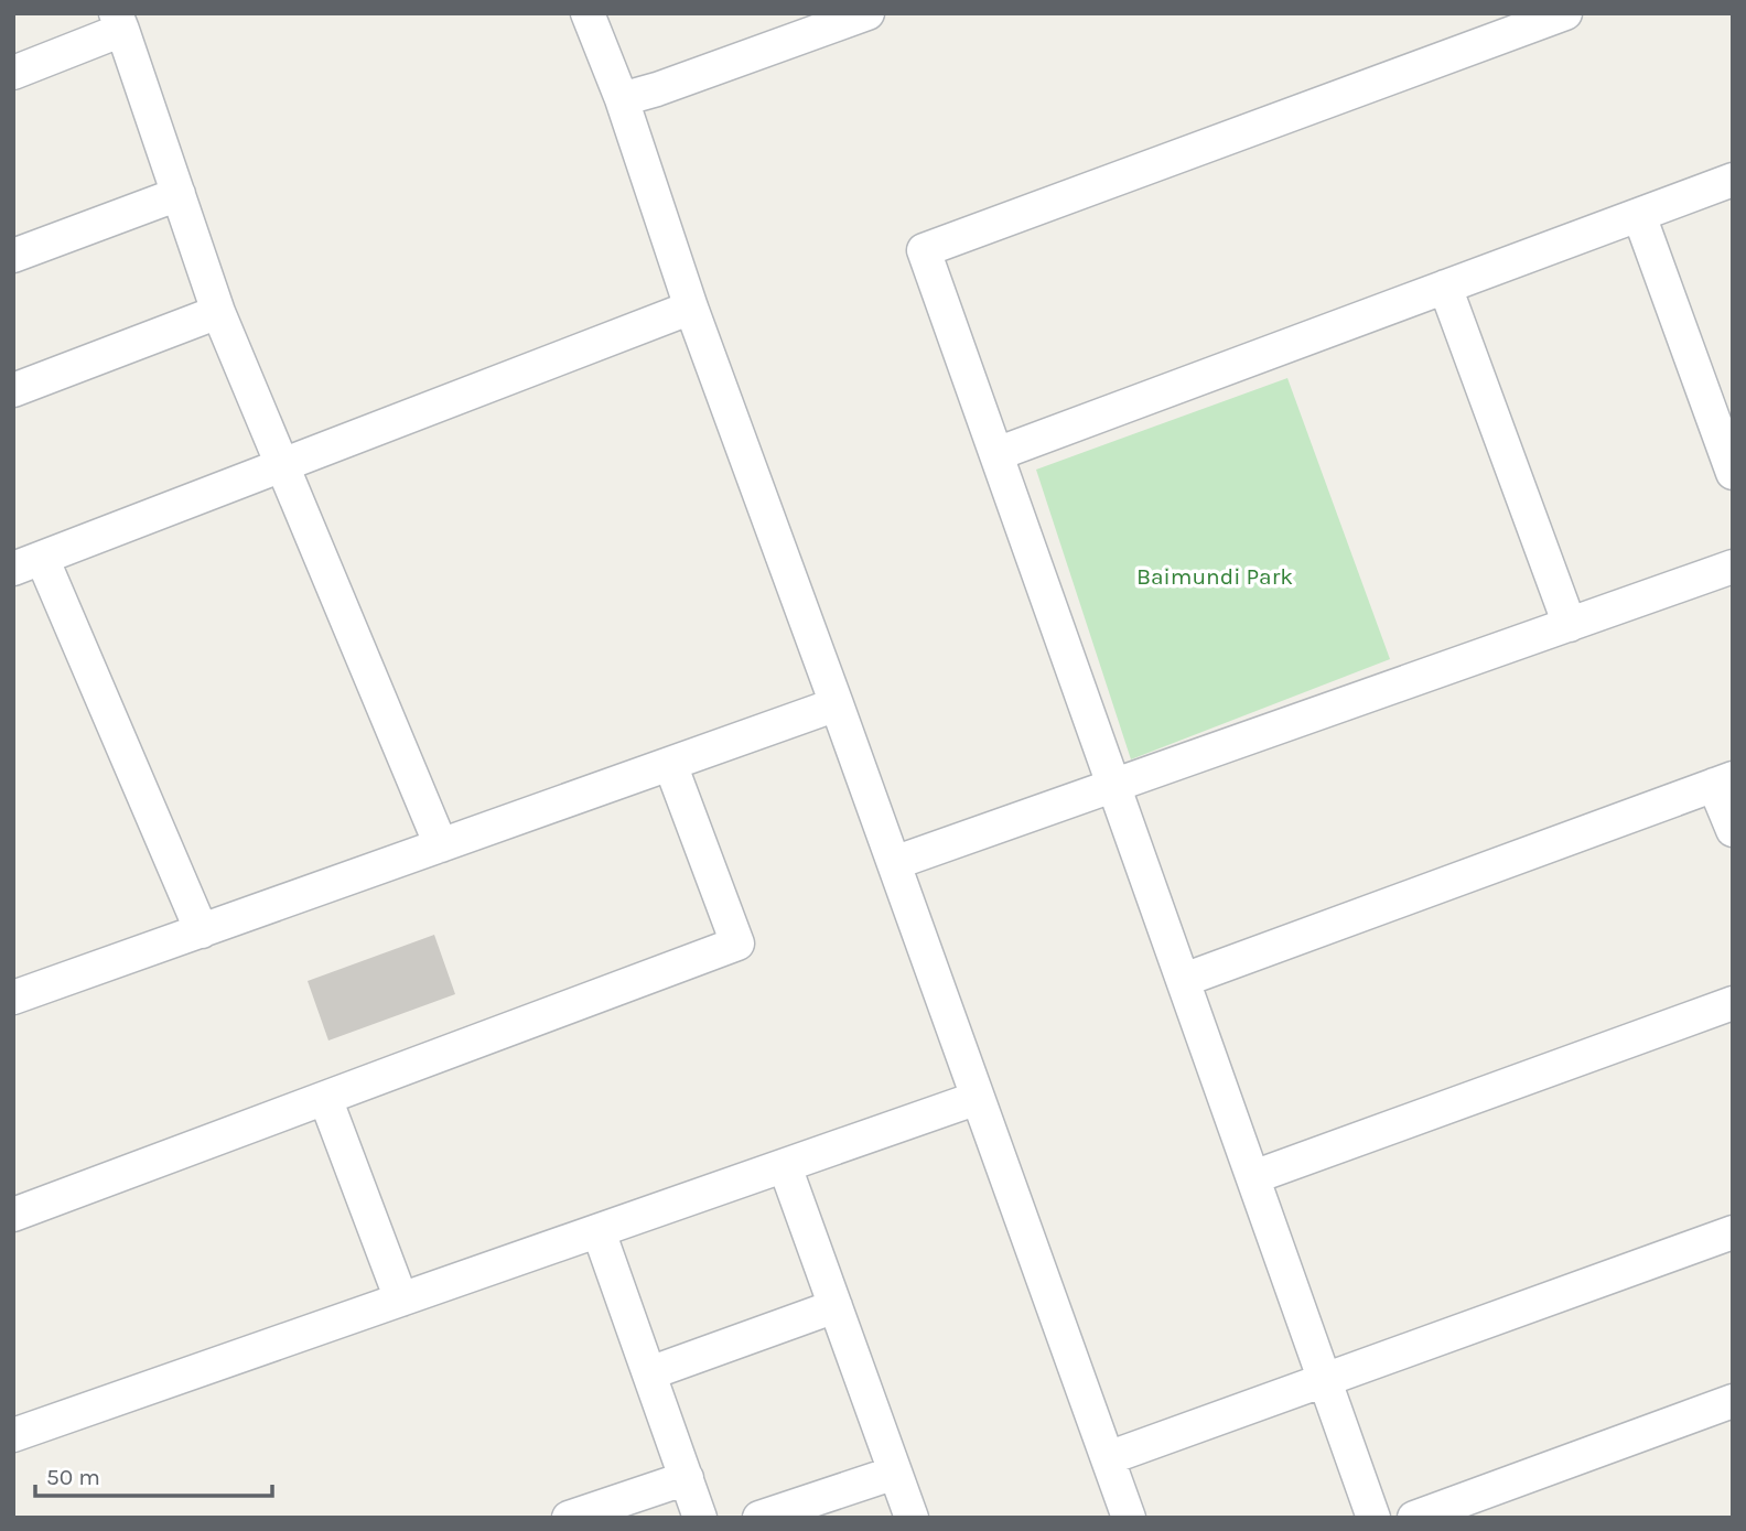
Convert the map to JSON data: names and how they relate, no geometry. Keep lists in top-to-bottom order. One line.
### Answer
{"parks":["Baimundi Park"],"scale_bar":"50 m"}
